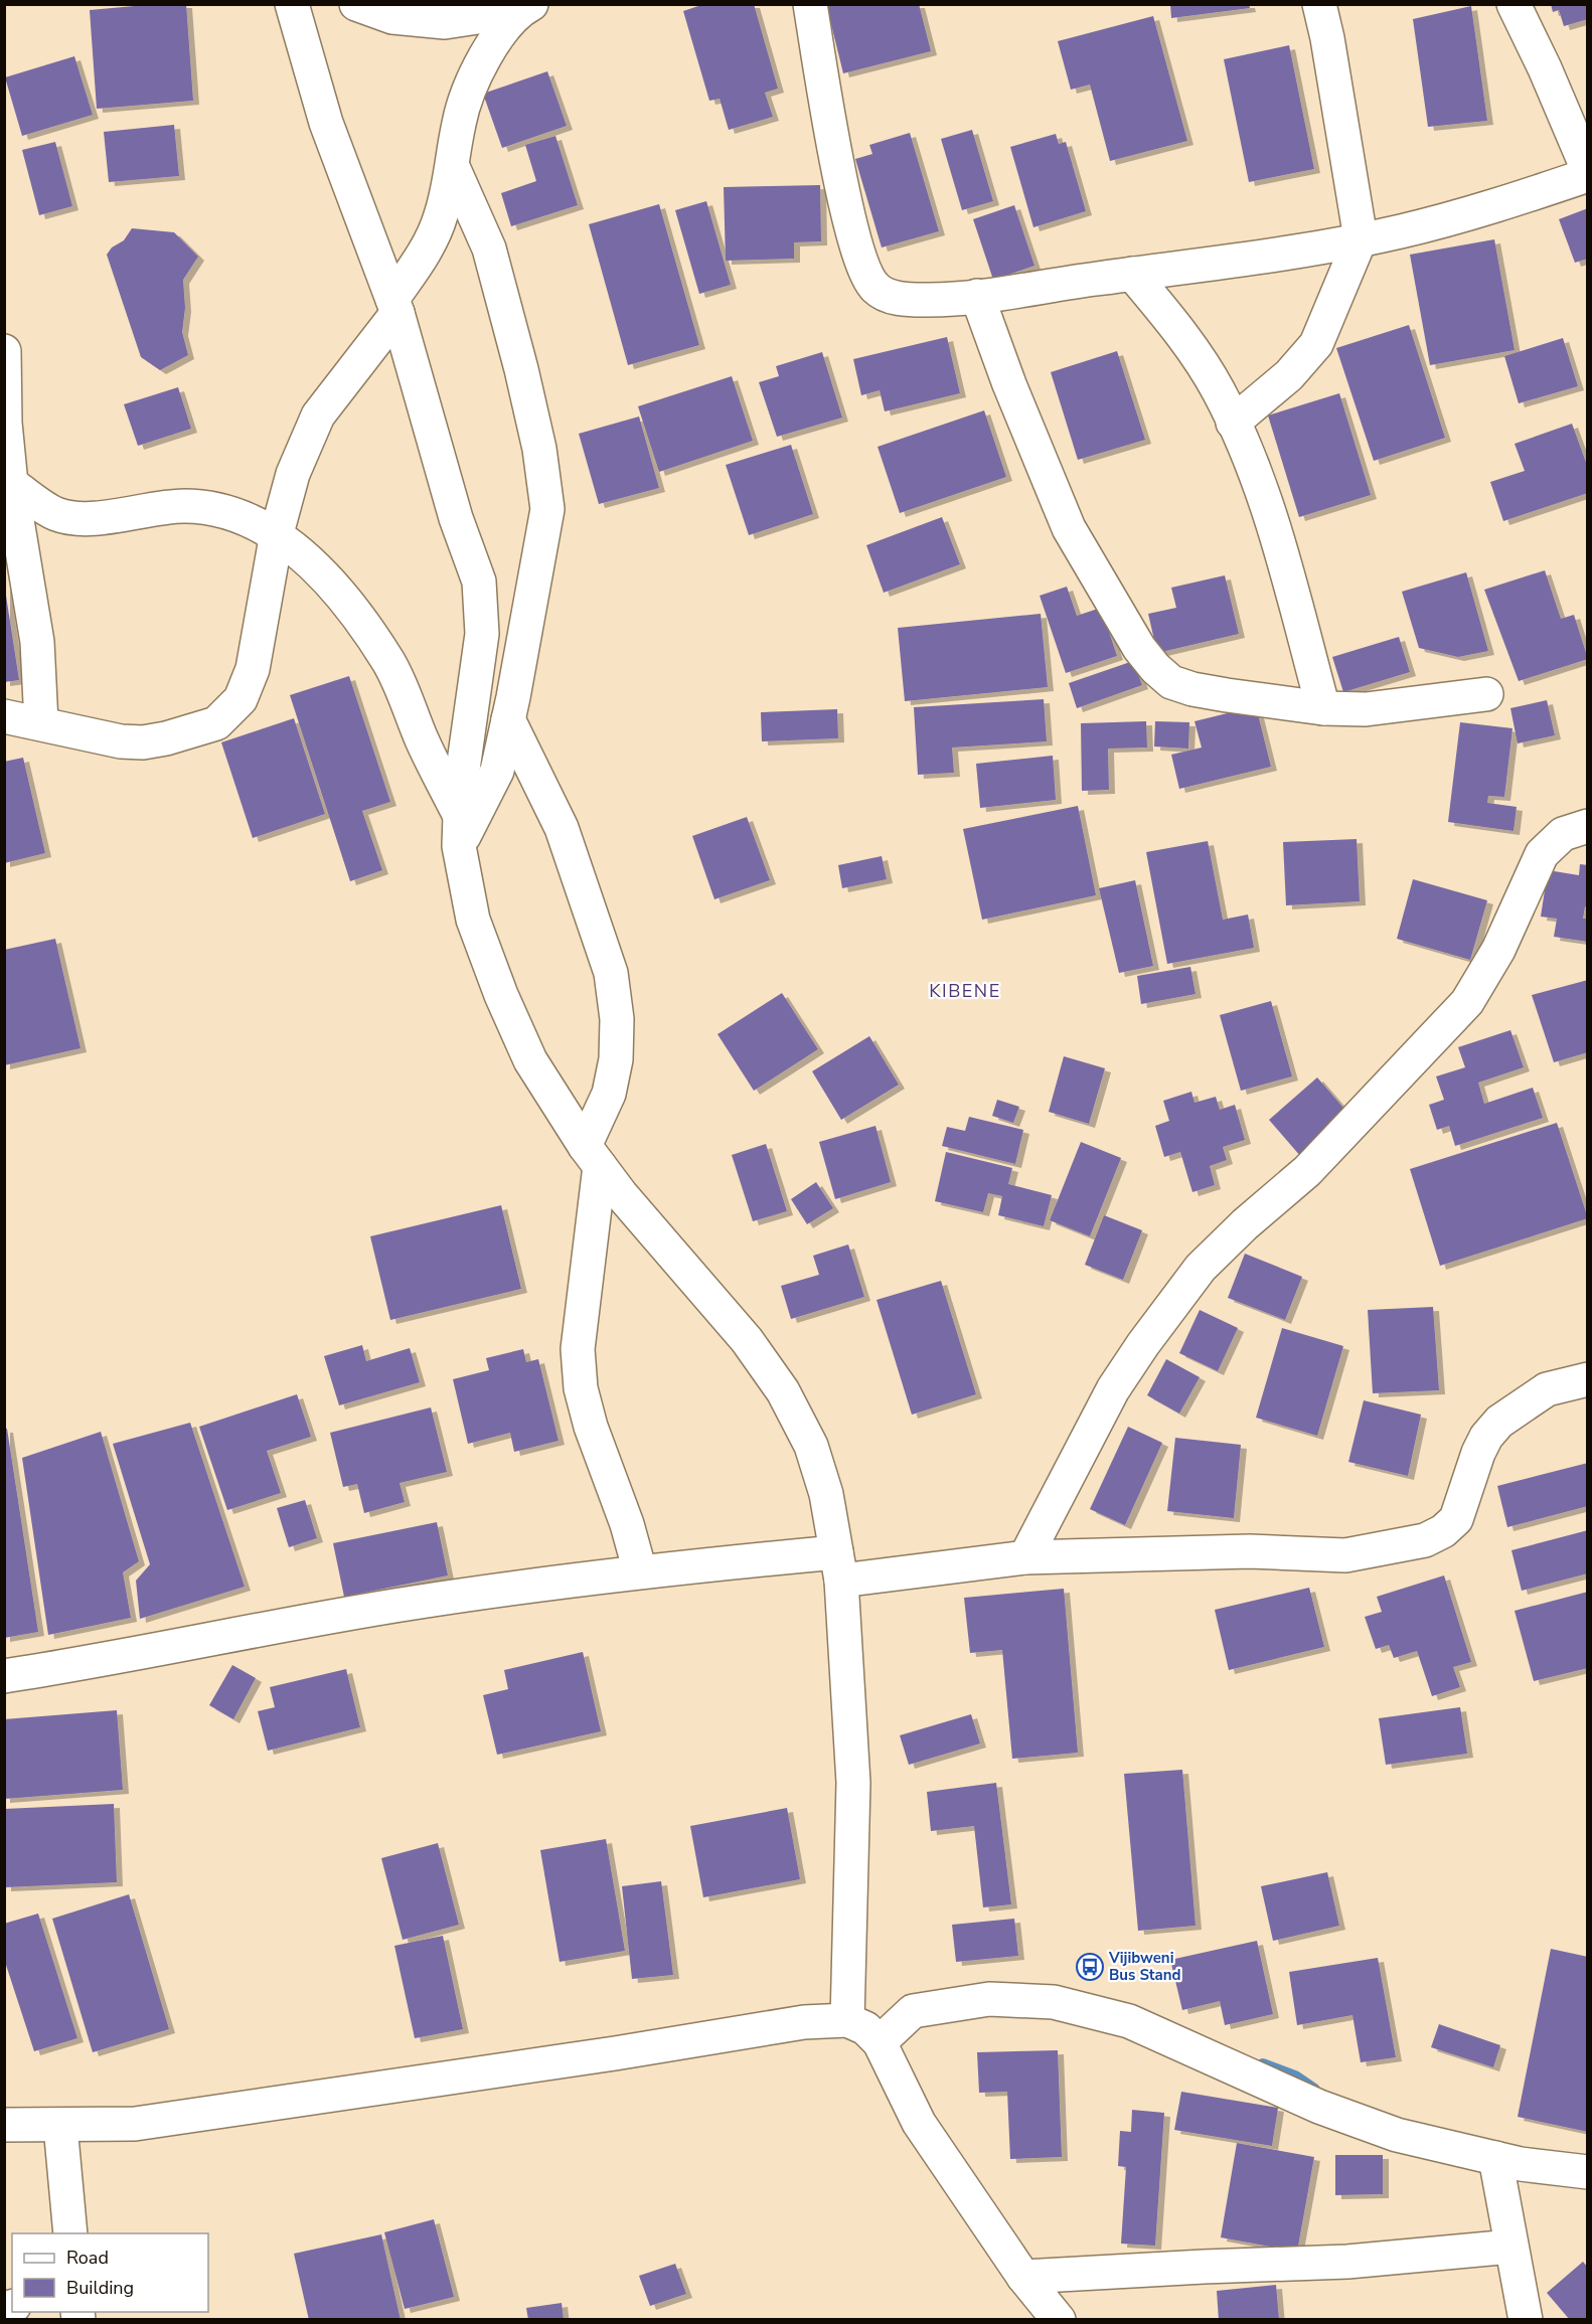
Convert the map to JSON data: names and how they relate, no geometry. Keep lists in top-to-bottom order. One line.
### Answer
{"districts":["KIBENE"],"places":{"bus stop":["Vijibweni Bus Stand"]},"legend":["Road","Building"]}
